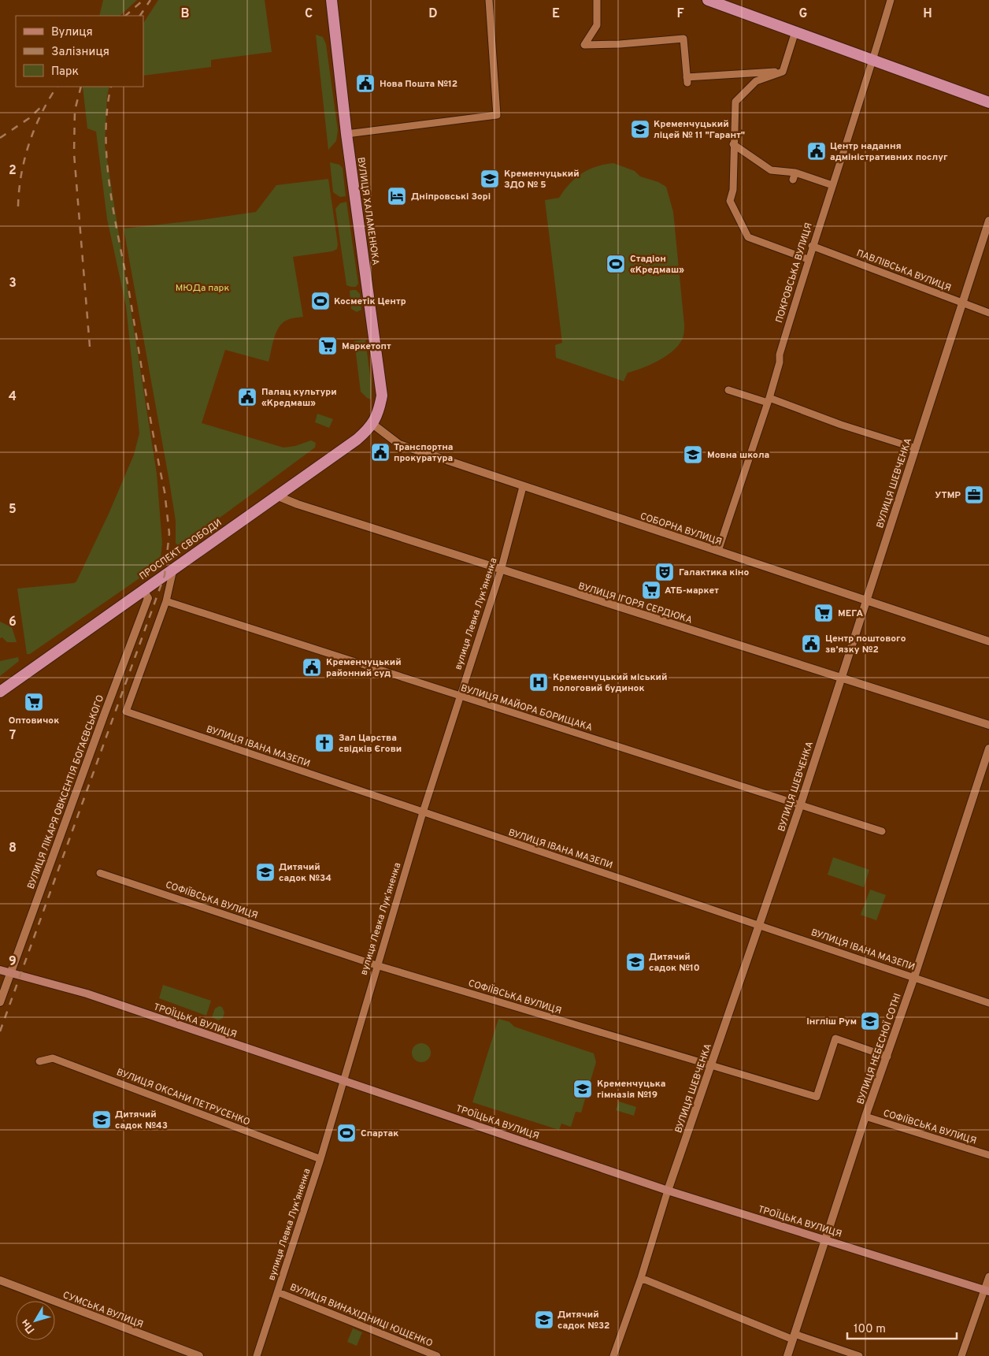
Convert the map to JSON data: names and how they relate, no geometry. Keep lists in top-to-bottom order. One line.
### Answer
{"streets":{"highway":["ВУЛИЦЯ ХАЛАМЕНЮКА","ПРОСПЕКТ СВОБОДИ"],"main road":["ТРОЇЦЬКА ВУЛИЦЯ"],"street":["ПАВЛІВСЬКА ВУЛИЦЯ","ПОКРОВСЬКА ВУЛИЦЯ","ВУЛИЦЯ ШЕВЧЕНКА","СОБОРНА ВУЛИЦЯ","ВУЛИЦЯ ІГОРЯ СЕРДЮКА","вулиця Левка Лукʼяненка","ВУЛИЦЯ МАЙОРА БОРИЩАКА","ВУЛИЦЯ ІВАНА МАЗЕПИ","ВУЛИЦЯ ЛІКАРЯ ОВКСЕНТІЯ БОГАЄВСЬКОГО","СОФІЇВСЬКА ВУЛИЦЯ","ВУЛИЦЯ НЕБЕСНОЇ СОТНІ","ВУЛИЦЯ ОКСАНИ ПЕТРУСЕНКО","СУМСЬКА ВУЛИЦЯ","ВУЛИЦЯ ВИНАХІДНИЦІ ЮЩЕНКО"]},"crossings":[["ВУЛИЦЯ ХАЛАМЕНЮКА","СОБОРНА ВУЛИЦЯ"],["ВУЛИЦЯ ХАЛАМЕНЮКА","ПРОСПЕКТ СВОБОДИ"],["ПАВЛІВСЬКА ВУЛИЦЯ","ПОКРОВСЬКА ВУЛИЦЯ"],["ПАВЛІВСЬКА ВУЛИЦЯ","ВУЛИЦЯ ШЕВЧЕНКА"],["ПОКРОВСЬКА ВУЛИЦЯ","СОБОРНА ВУЛИЦЯ"],["ВУЛИЦЯ ШЕВЧЕНКА","СОБОРНА ВУЛИЦЯ"],["ВУЛИЦЯ ШЕВЧЕНКА","ВУЛИЦЯ ІГОРЯ СЕРДЮКА"],["ВУЛИЦЯ ШЕВЧЕНКА","ВУЛИЦЯ МАЙОРА БОРИЩАКА"],["ВУЛИЦЯ ШЕВЧЕНКА","ВУЛИЦЯ ІВАНА МАЗЕПИ"],["ВУЛИЦЯ ШЕВЧЕНКА","СОФІЇВСЬКА ВУЛИЦЯ"],["ВУЛИЦЯ ШЕВЧЕНКА","ТРОЇЦЬКА ВУЛИЦЯ"],["СОБОРНА ВУЛИЦЯ","ПРОСПЕКТ СВОБОДИ"],["СОБОРНА ВУЛИЦЯ","вулиця Левка Лукʼяненка"],["ПРОСПЕКТ СВОБОДИ","ВУЛИЦЯ ІГОРЯ СЕРДЮКА"],["ПРОСПЕКТ СВОБОДИ","ВУЛИЦЯ ЛІКАРЯ ОВКСЕНТІЯ БОГАЄВСЬКОГО"],["ВУЛИЦЯ ІГОРЯ СЕРДЮКА","вулиця Левка Лукʼяненка"],["вулиця Левка Лукʼяненка","ВУЛИЦЯ МАЙОРА БОРИЩАКА"],["вулиця Левка Лукʼяненка","ВУЛИЦЯ ІВАНА МАЗЕПИ"],["вулиця Левка Лукʼяненка","СОФІЇВСЬКА ВУЛИЦЯ"],["вулиця Левка Лукʼяненка","ТРОЇЦЬКА ВУЛИЦЯ"],["вулиця Левка Лукʼяненка","ВУЛИЦЯ ОКСАНИ ПЕТРУСЕНКО"],["вулиця Левка Лукʼяненка","ВУЛИЦЯ ВИНАХІДНИЦІ ЮЩЕНКО"],["ВУЛИЦЯ МАЙОРА БОРИЩАКА","ВУЛИЦЯ ІВАНА МАЗЕПИ"],["ВУЛИЦЯ ІВАНА МАЗЕПИ","ВУЛИЦЯ НЕБЕСНОЇ СОТНІ"],["ВУЛИЦЯ ЛІКАРЯ ОВКСЕНТІЯ БОГАЄВСЬКОГО","ТРОЇЦЬКА ВУЛИЦЯ"],["СОФІЇВСЬКА ВУЛИЦЯ","ВУЛИЦЯ НЕБЕСНОЇ СОТНІ"],["ТРОЇЦЬКА ВУЛИЦЯ","ВУЛИЦЯ НЕБЕСНОЇ СОТНІ"]],"parks":["МЮДа парк"],"places":{"public building":["Нова Пошта №12","Центр надання адміністративних послуг","Палац культури «Кредмаш»","Транспортна прокуратура","Центр поштового зв’язку №2","Кременчуцький районний суд"],"school or university":["Кременчуцький ліцей № 11 \"Гарант\"","Кременчуцький ЗДО № 5","Мовна школа","Дитячий садок №34","Дитячий садок №10","Інгліш Рум","Кременчуцька гімназія №19","Дитячий садок №43","Дитячий садок №32"],"hotel":["Дніпровські Зорі"],"sports":["Стадіон «Кредмаш»","Косметік Центр","Спартак"],"supermarket":["Маркетопт","АТБ-маркет","МЕГА","Оптовичок"],"office":["УТМР"],"theatre":["Галактика кіно"],"hospital":["Кременчуцький міський пологовий будинок"],"church":["Зал Царства свідків Єгови"]},"legend":["Вулиця","Залізниця","Парк"],"scale_bar":"100 m","north":"bottom left","grid":{"columns":["B","C","D","E","F","G","H"],"rows":["2","3","4","5","6","7","8","9"]}}
